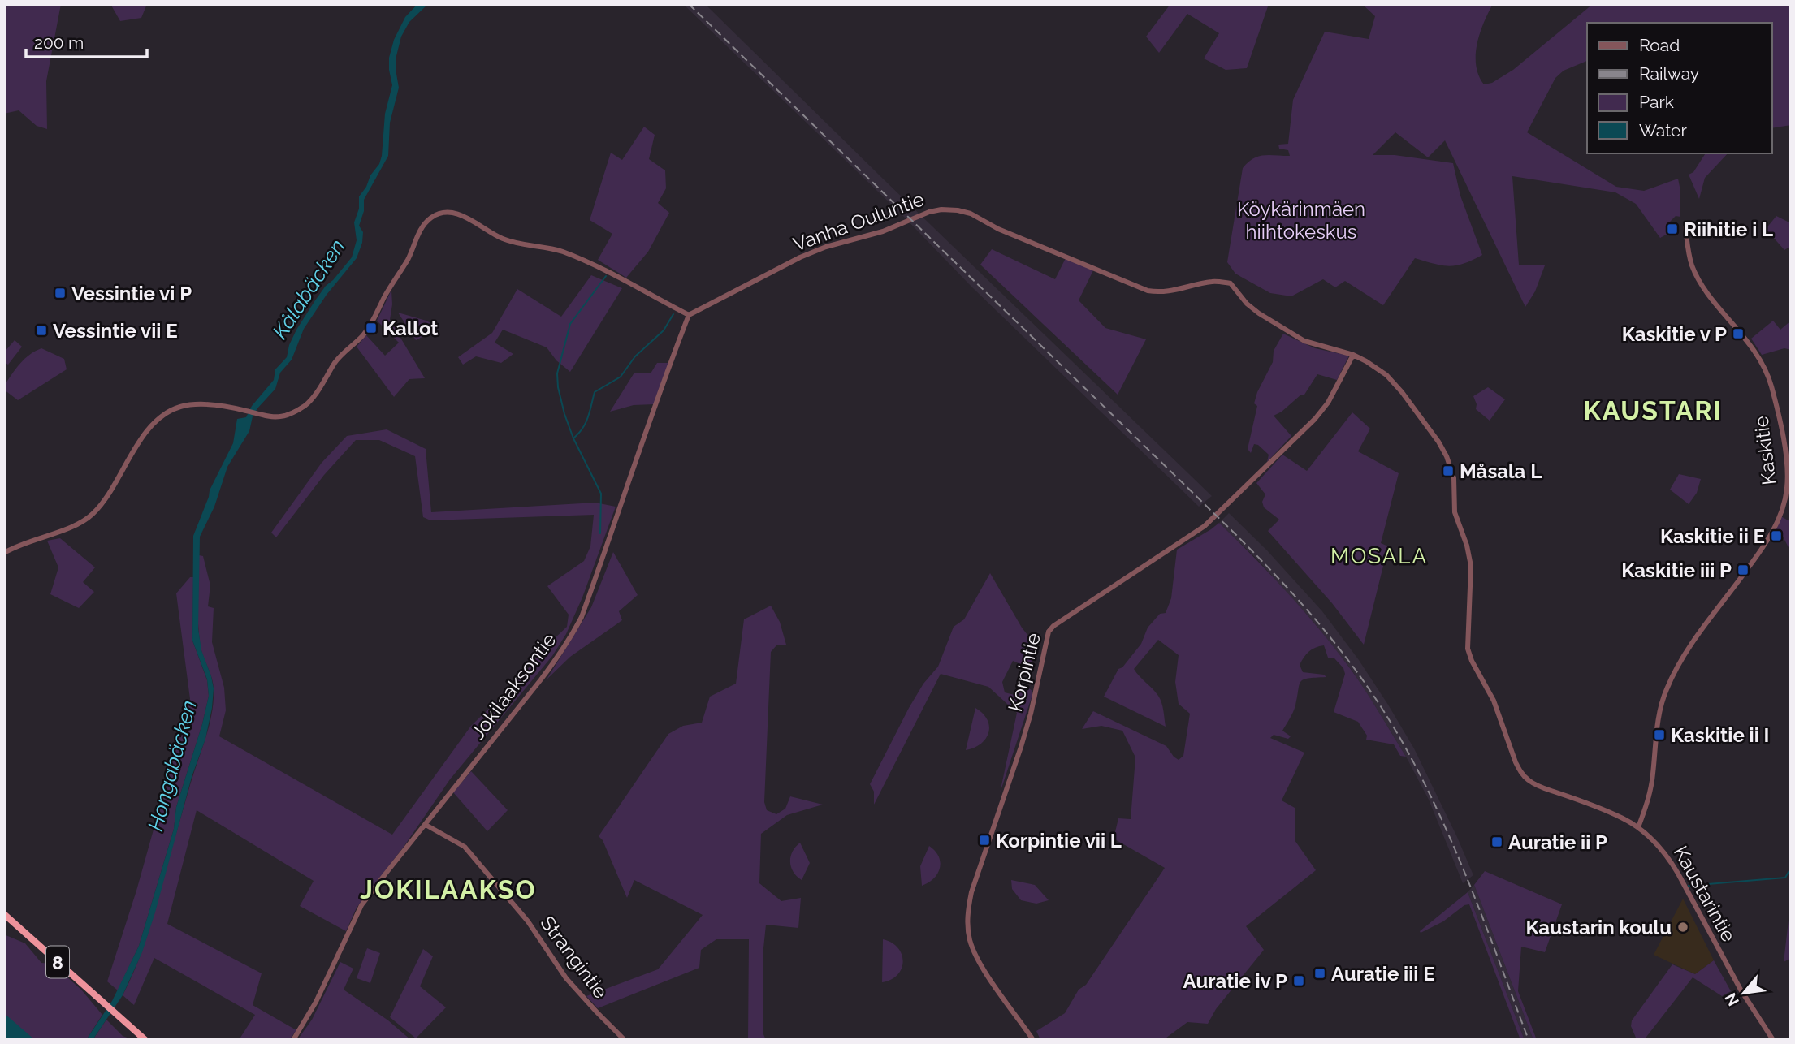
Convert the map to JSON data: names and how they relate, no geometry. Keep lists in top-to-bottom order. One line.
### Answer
{"streets":{"highway":["8"],"street":["Vanha Ouluntie","Kaskitie","Korpintie","Jokilaaksontie","Kaustarintie","Strangintie"]},"crossings":[["Vanha Ouluntie","Kaskitie"],["Vanha Ouluntie","Korpintie"],["Vanha Ouluntie","Jokilaaksontie"],["Vanha Ouluntie","Kaustarintie"],["Kaskitie","Kaustarintie"],["Jokilaaksontie","Strangintie"]],"districts":["KAUSTARI","MOSALA","JOKILAAKSO"],"water":["Kålabäcken","Hongabäcken"],"parks":["Köykärinmäen hiihtokeskus"],"places":{"transit":["Riihitie i L","Vessintie vi P","Kallot","Vessintie vii E","Kaskitie v P","Måsala L","Kaskitie ii E","Kaskitie iii P","Kaskitie ii I","Korpintie vii L","Auratie ii P","Auratie iii E","Auratie iv P"],"other":["Kaustarin koulu"]},"legend":["Road","Railway","Park","Water"],"scale_bar":"200 m","north":"bottom left"}
